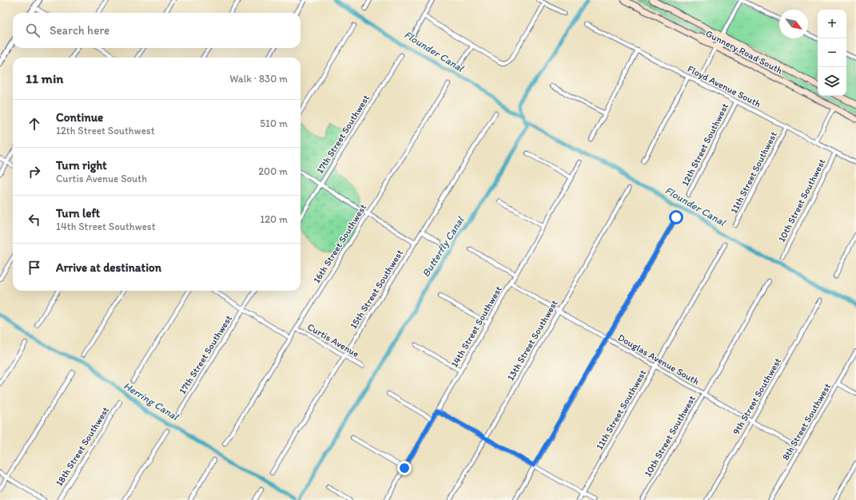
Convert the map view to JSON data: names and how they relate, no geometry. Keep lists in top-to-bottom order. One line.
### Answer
{"streets":{"main road":["Gunnery Road South"],"street":["Floyd Avenue South","17th Street Southwest","12th Street Southwest","11th Street Southwest","10th Street Southwest","16th Street Southwest","15th Street Southwest","14th Street Southwest","Curtis Avenue","13th Street Southwest","Douglas Avenue South","9th Street Southwest","8th Street Southwest","18th Street Southwest"]},"crossings":[["Floyd Avenue South","12th Street Southwest"],["Floyd Avenue South","11th Street Southwest"],["Floyd Avenue South","10th Street Southwest"],["11th Street Southwest","Douglas Avenue South"],["10th Street Southwest","Douglas Avenue South"],["16th Street Southwest","Curtis Avenue"],["15th Street Southwest","Curtis Avenue"],["14th Street Southwest","Douglas Avenue South"],["13th Street Southwest","Douglas Avenue South"],["Douglas Avenue South","9th Street Southwest"],["Douglas Avenue South","8th Street Southwest"]],"water":["Flounder Canal","Butterfly Canal","Herring Canal"],"north":"bottom right","page":{"map_buttons":["+","−"],"search":"Search here","heading":["11 min","Walk · 830 m"],"list":[["Continue","12th Street Southwest","510 m"],["Turn right","Curtis Avenue South","200 m"],["Turn left","14th Street Southwest","120 m"],"Arrive at destination"]}}
